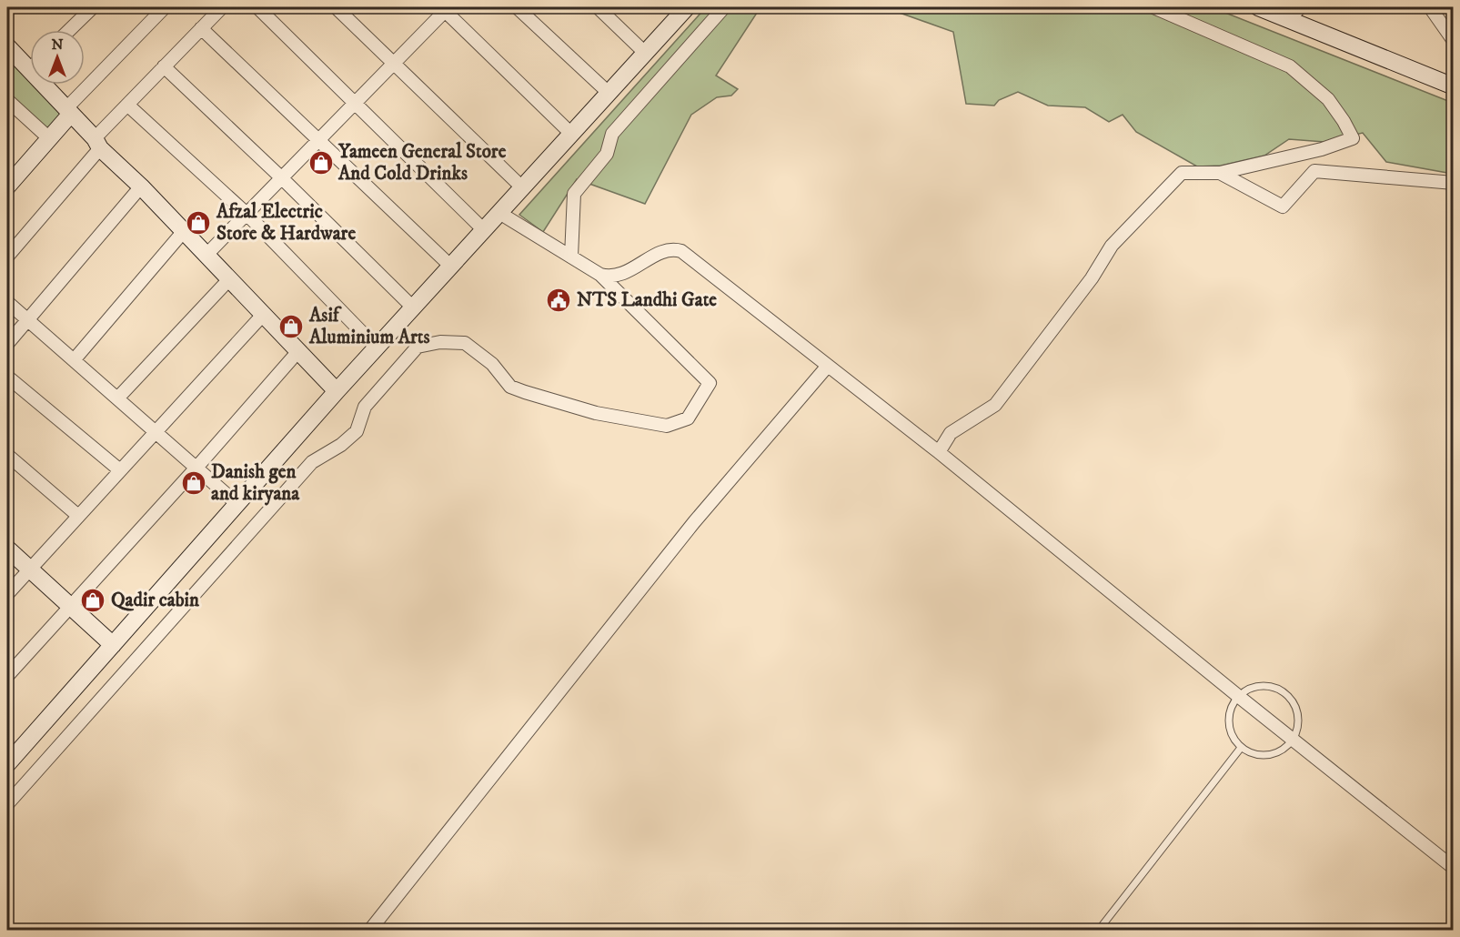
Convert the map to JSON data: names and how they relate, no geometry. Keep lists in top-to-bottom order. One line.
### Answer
{"places":{"shop":["Yameen General Store And Cold Drinks","Afzal Electric Store & Hardware","Asif Aluminium Arts","Danish gen and kiryana","Qadir cabin"],"public building":["NTS Landhi Gate"]},"north":"top"}
